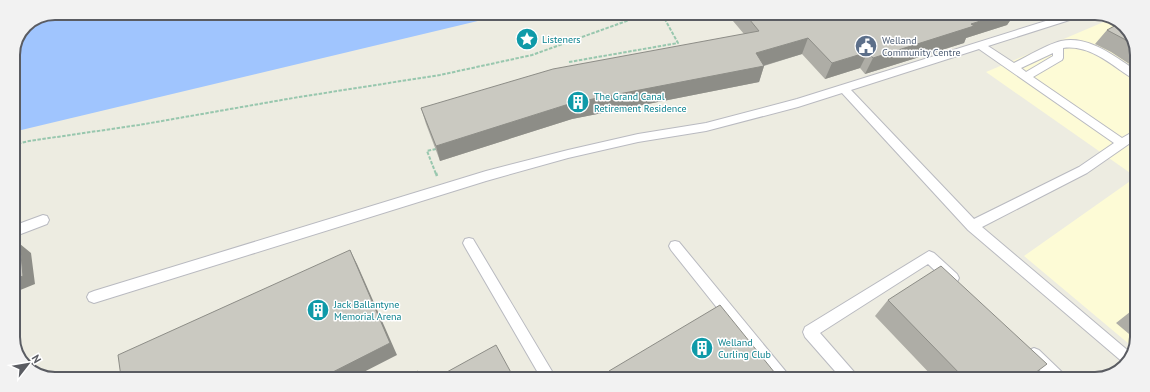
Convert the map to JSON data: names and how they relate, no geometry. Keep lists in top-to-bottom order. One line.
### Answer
{"places":{"place":["Listeners"],"public building":["Welland Community Centre"],"building":["The Grand Canal Retirement Residence","Jack Ballantyne Memorial Arena","Welland Curling Club"]},"north":"top right"}
